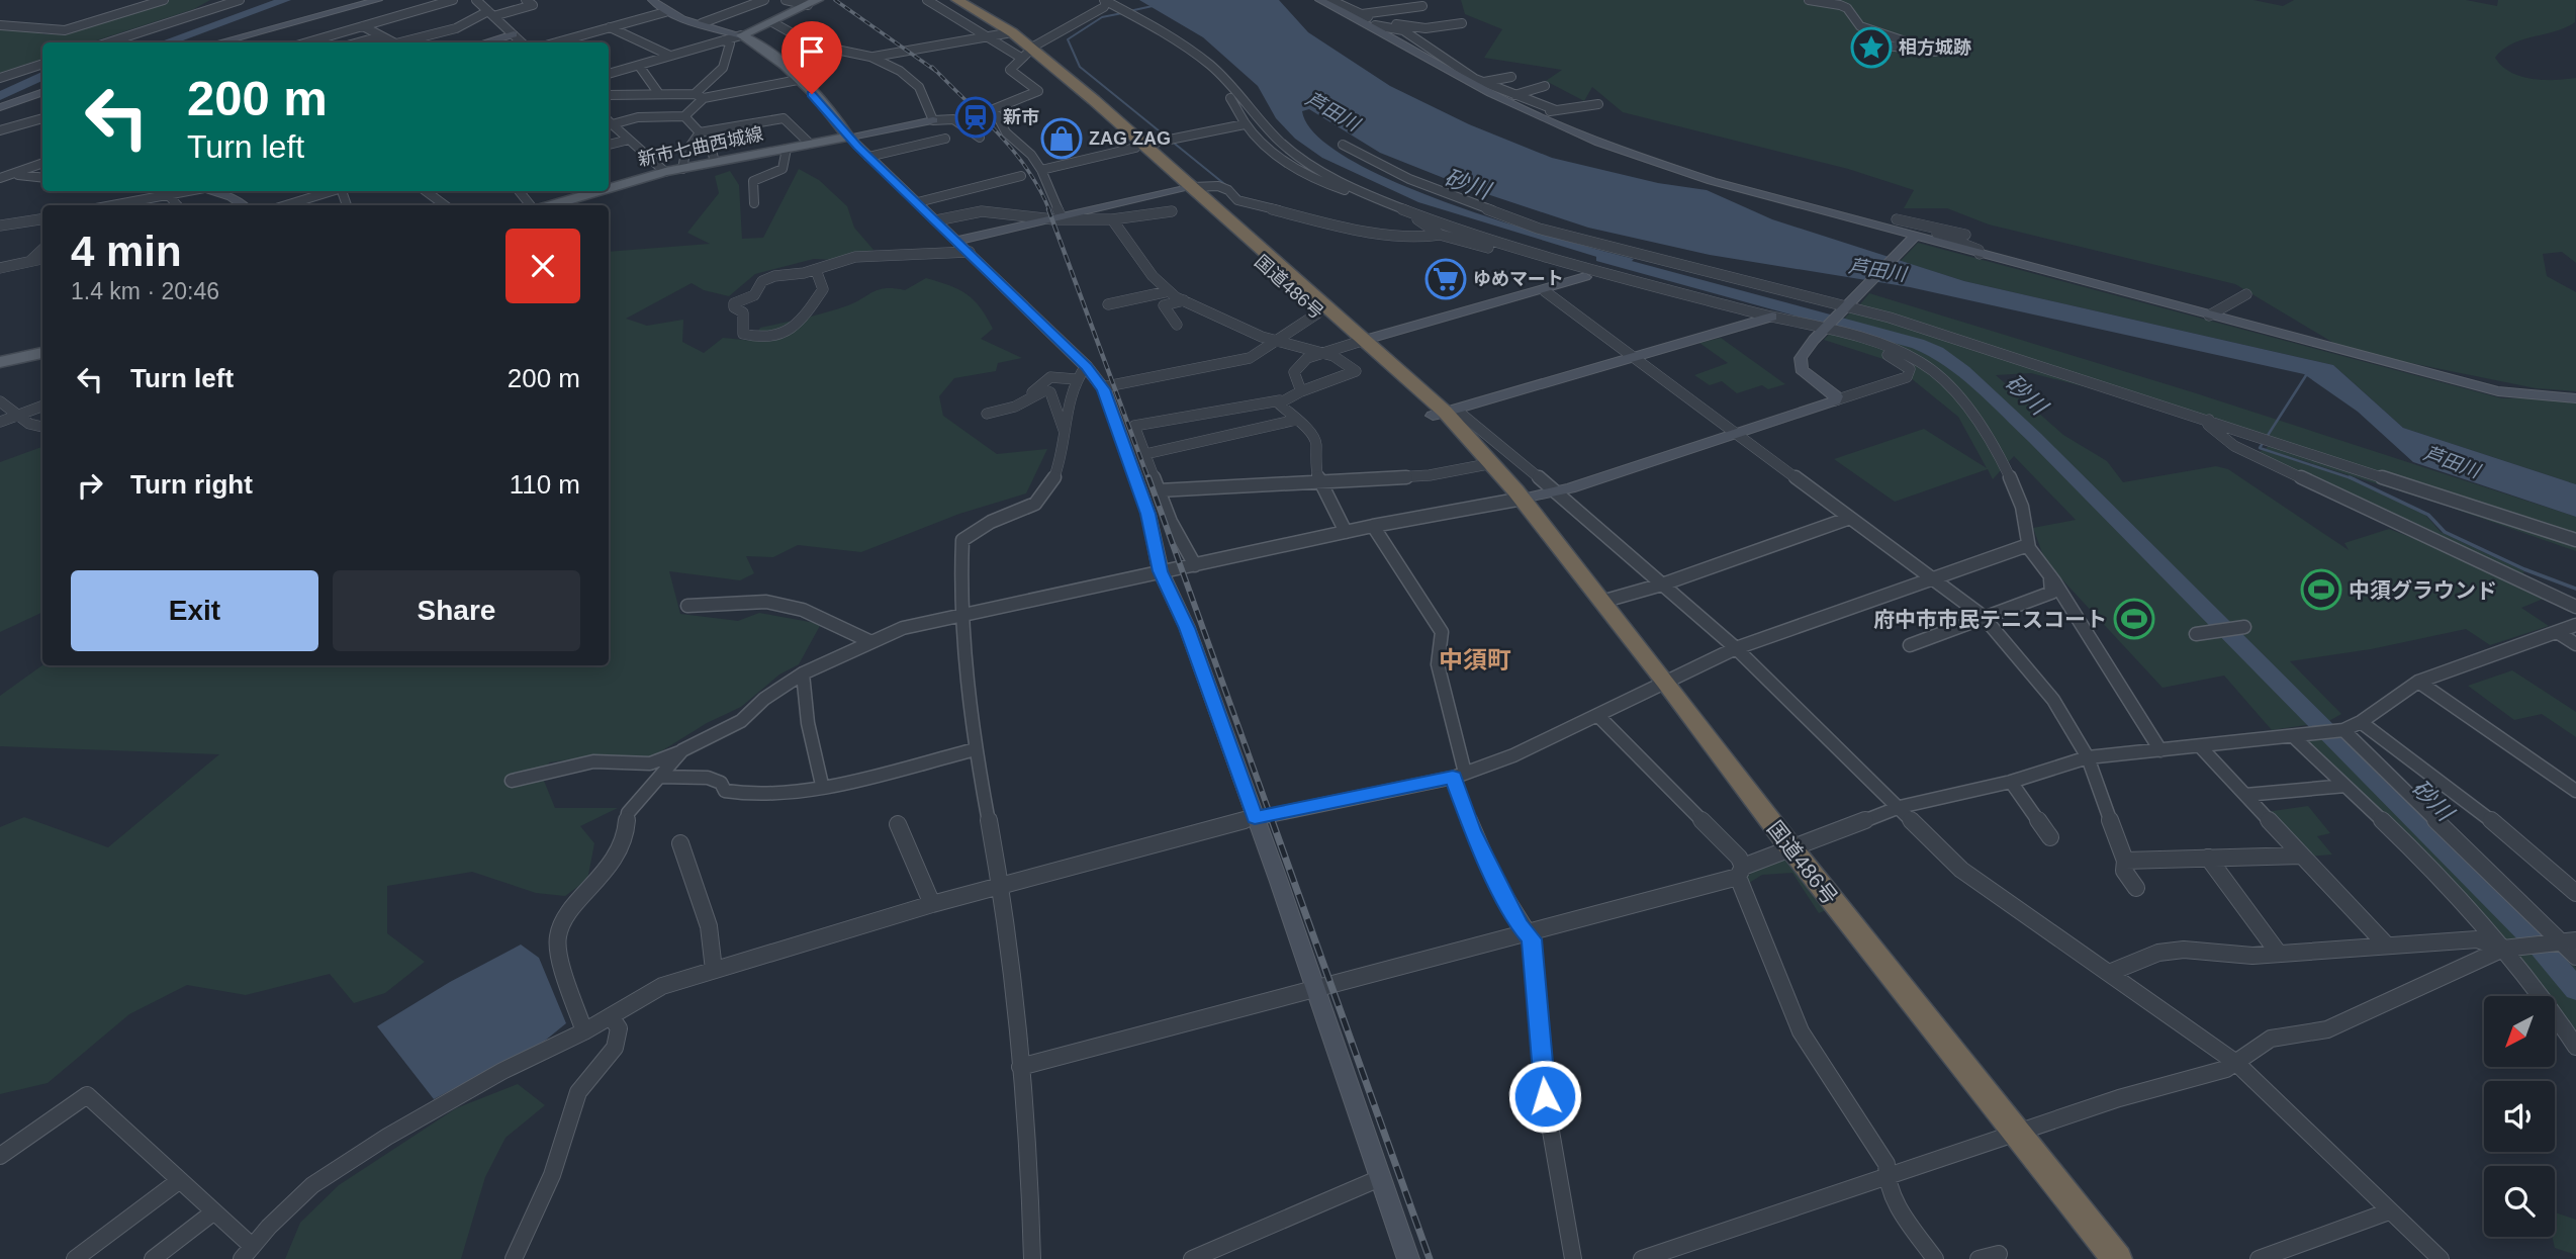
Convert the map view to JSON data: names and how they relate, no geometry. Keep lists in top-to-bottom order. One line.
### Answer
{"streets":{"highway":["国道486号"],"main road":["新市七曲西城線"]},"districts":["中須町"],"water":["芦田川","砂川"],"places":{"place":["相方城跡"],"station":["新市"],"shop":["ZAG ZAG"],"supermarket":["ゆめマート"],"sports":["中須グラウンド","府中市市民テニスコート"]},"north":"bottom left","page":{"turn":["200 m","Turn left"],"heading":["4 min","1.4 km · 20:46"],"list":[{"name":"Turn left","value":"200 m"},{"name":"Turn right","value":"110 m"}],"buttons":["Exit","Share"]}}
